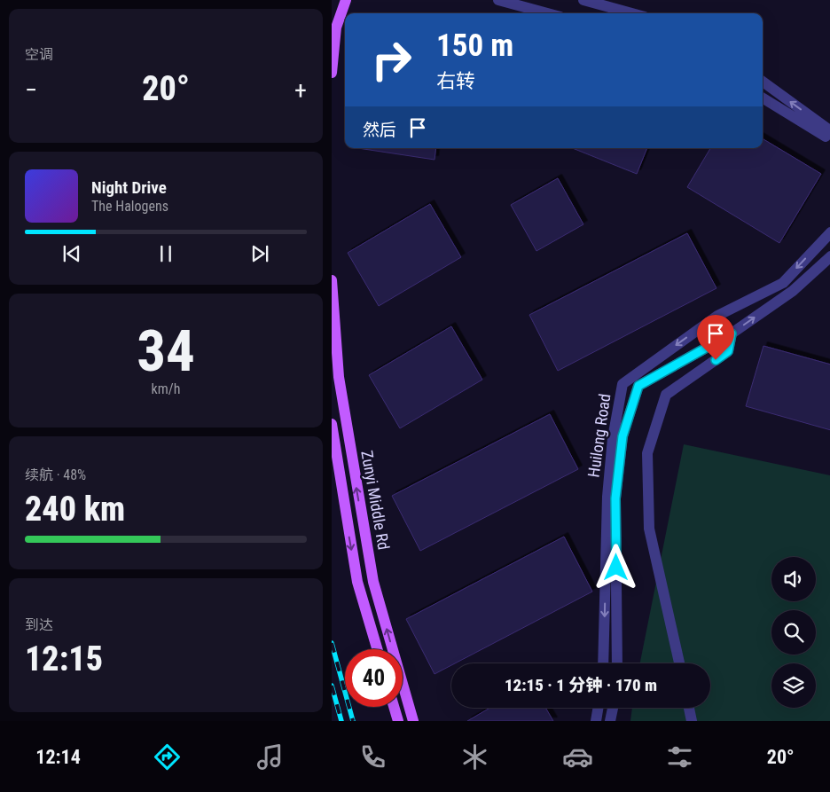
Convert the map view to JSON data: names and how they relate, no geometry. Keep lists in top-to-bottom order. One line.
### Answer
{"streets":{"main road":["Zunyi Middle Rd"],"street":["Huilong Road"]},"page":{"tile":["空调",["34","km/h"],["续航 · 48%","240 km"],["到达","12:15"]],"turn":["150 m","右转"],"heat":["−","20°","+"],"then":"然后","song":["Night Drive","The Halogens"],"limit":"40","trip":"12:15 · 1 分钟 · 170 m","tabs":["12:14","20°"]}}
